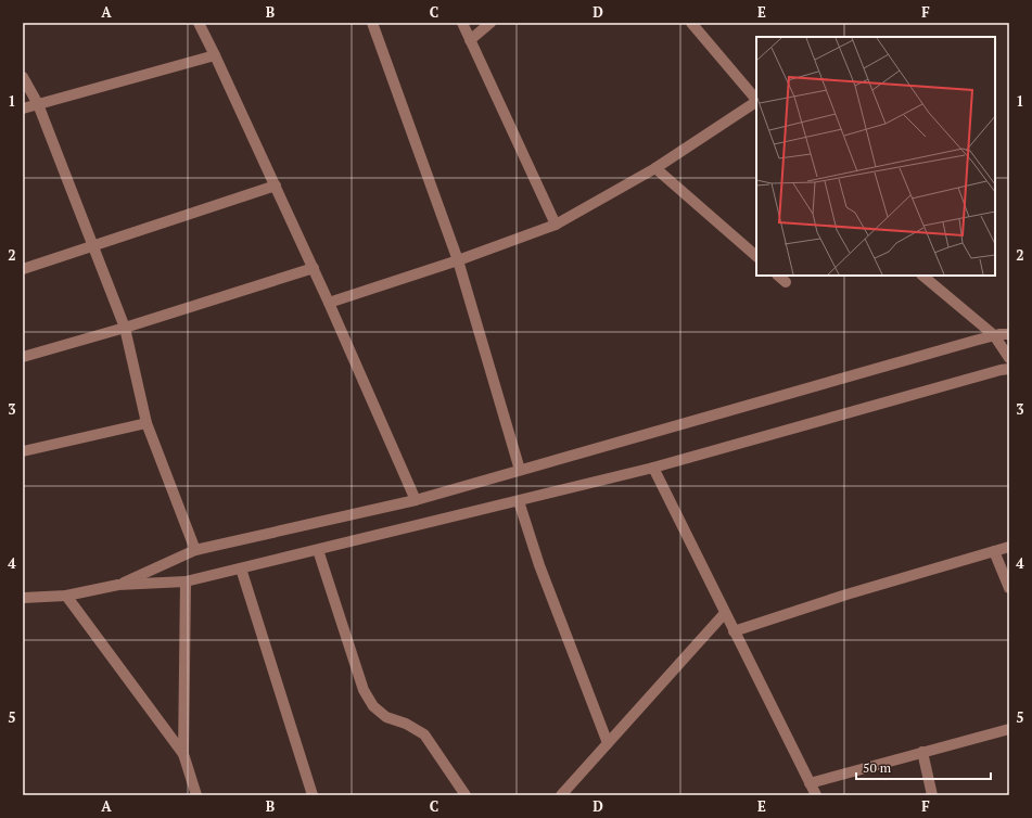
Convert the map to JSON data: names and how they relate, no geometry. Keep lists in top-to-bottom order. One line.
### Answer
{"scale_bar":"50 m","grid":{"columns":["A","B","C","D","E","F"],"rows":["1","2","3","4","5"]}}
